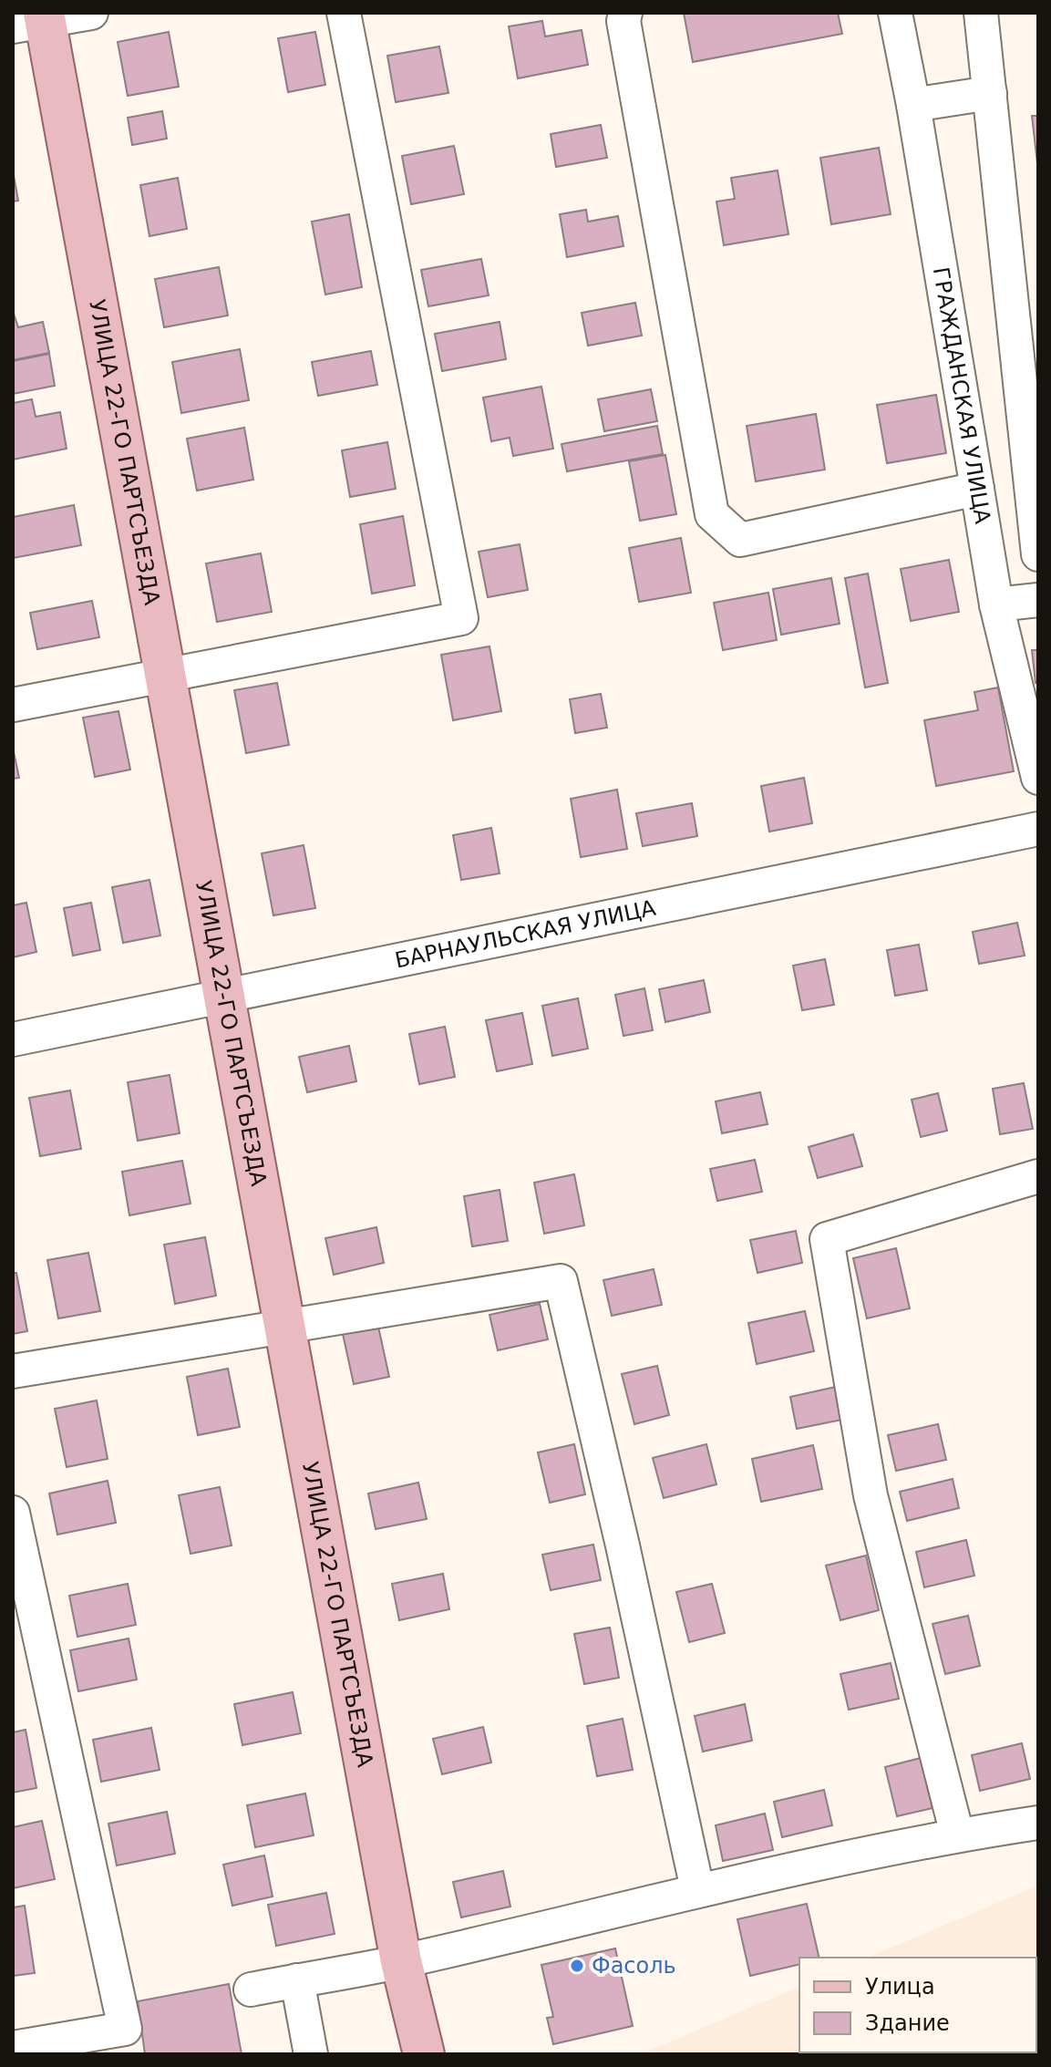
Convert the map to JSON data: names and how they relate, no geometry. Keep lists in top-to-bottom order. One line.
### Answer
{"streets":{"main road":["УЛИЦА 22-ГО ПАРТСЪЕЗДА"],"street":["ГРАЖДАНСКАЯ УЛИЦА","БАРНАУЛЬСКАЯ УЛИЦА"]},"crossings":[["УЛИЦА 22-ГО ПАРТСЪЕЗДА","БАРНАУЛЬСКАЯ УЛИЦА"]],"places":["Фасоль"],"legend":["Улица","Здание"]}
